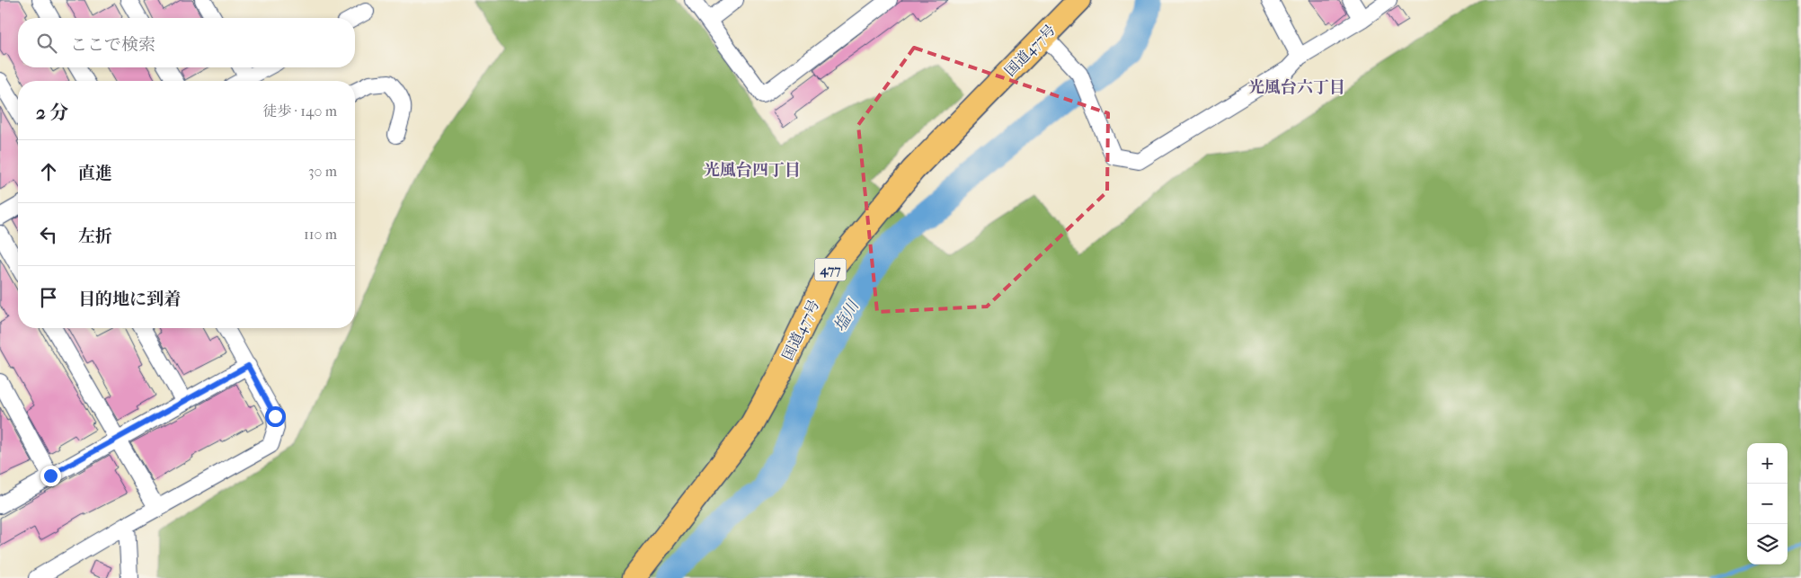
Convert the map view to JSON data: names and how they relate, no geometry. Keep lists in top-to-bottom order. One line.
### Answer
{"streets":{"highway":["国道477号","477"]},"districts":["光風台六丁目","光風台四丁目"],"water":["塩川"],"page":{"search":"ここで検索","heading":["2 分","徒歩 · 140 m"],"list":[["直進","30 m"],["左折","110 m"],"目的地に到着"],"map_buttons":["+","−"]}}
